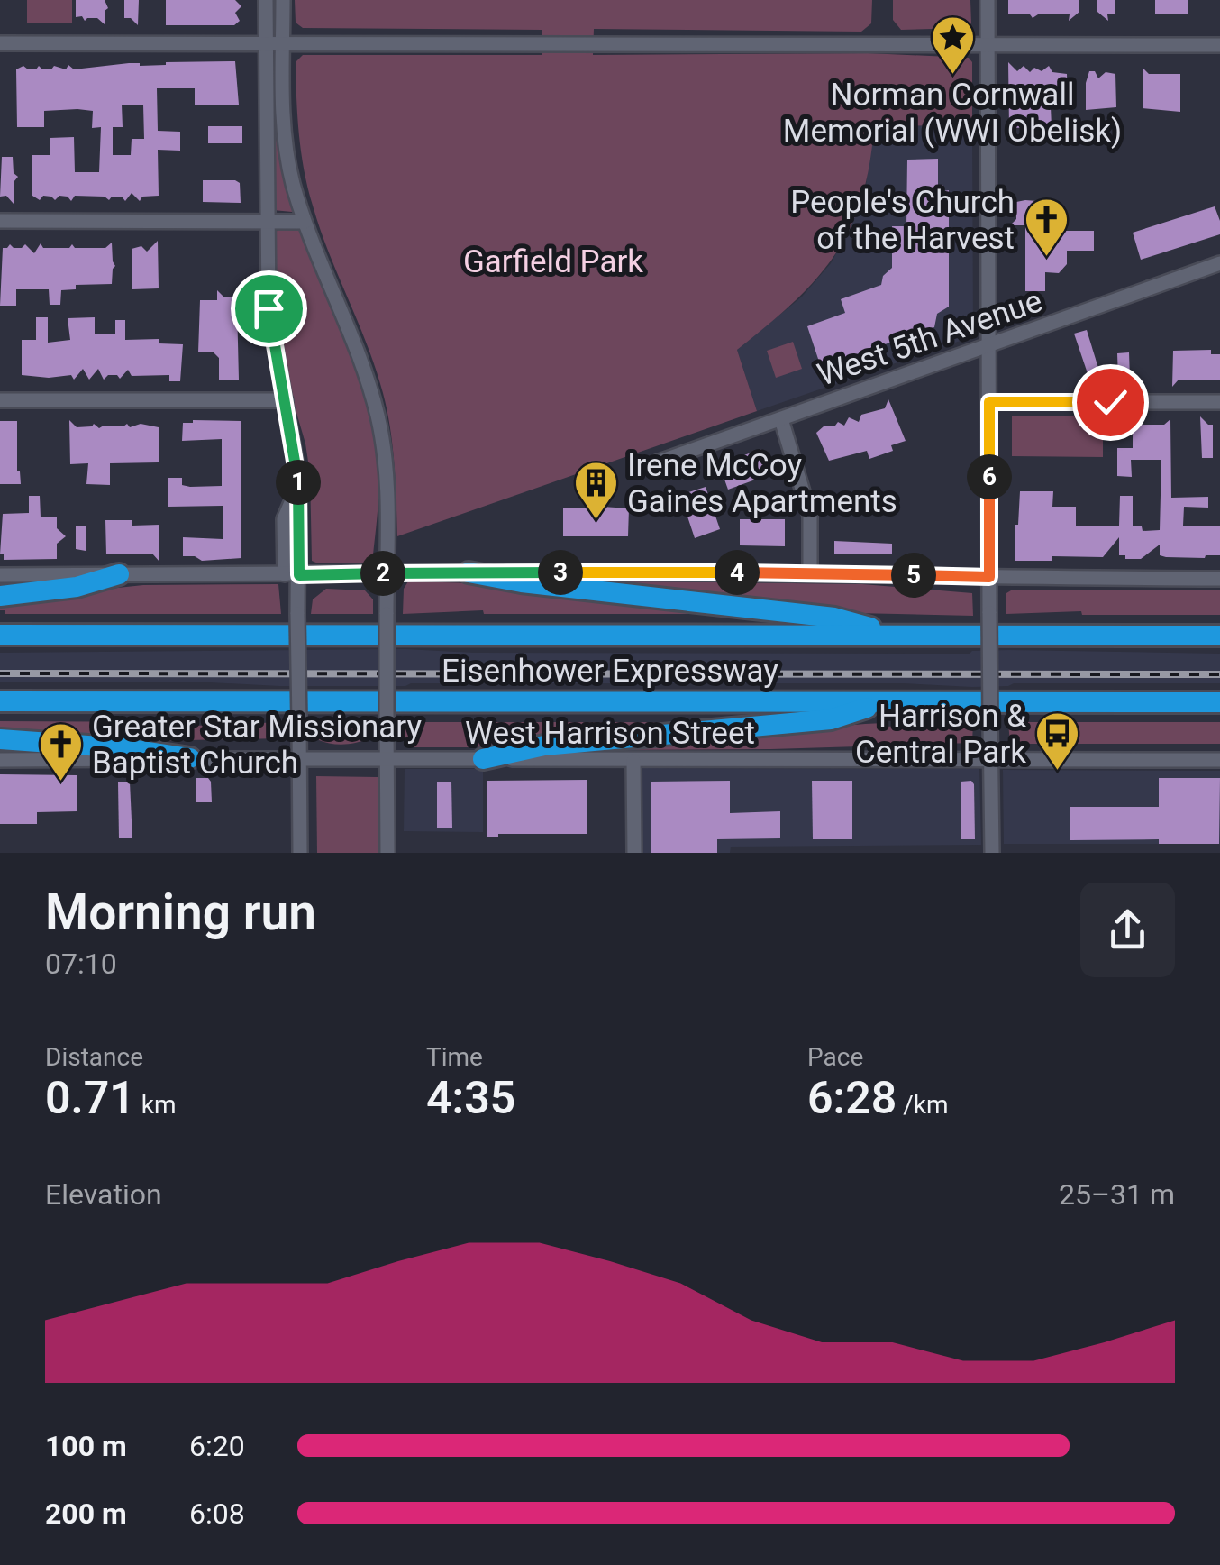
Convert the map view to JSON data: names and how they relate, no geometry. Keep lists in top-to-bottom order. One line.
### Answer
{"streets":{"highway":["Eisenhower Expressway"],"street":["West 5th Avenue","West Harrison Street"]},"parks":["Garfield Park"],"places":{"place":["Norman Cornwall Memorial (WWI Obelisk)"],"church":["People's Church of the Harvest","Greater Star Missionary Baptist Church"],"building":["Irene McCoy Gaines Apartments"],"bus stop":["Harrison & Central Park"]},"page":{"pins":["6","1","3","4","2","5"],"heading":["Morning run","07:10"],"stats":[["Distance","0.71 km"],["Time","4:35"],["Pace","6:28 /km"]],"chart":["Elevation","25–31 m"],"list":[{"name":"100 m","note":"6:20"},{"name":"200 m","note":"6:08"}]}}
